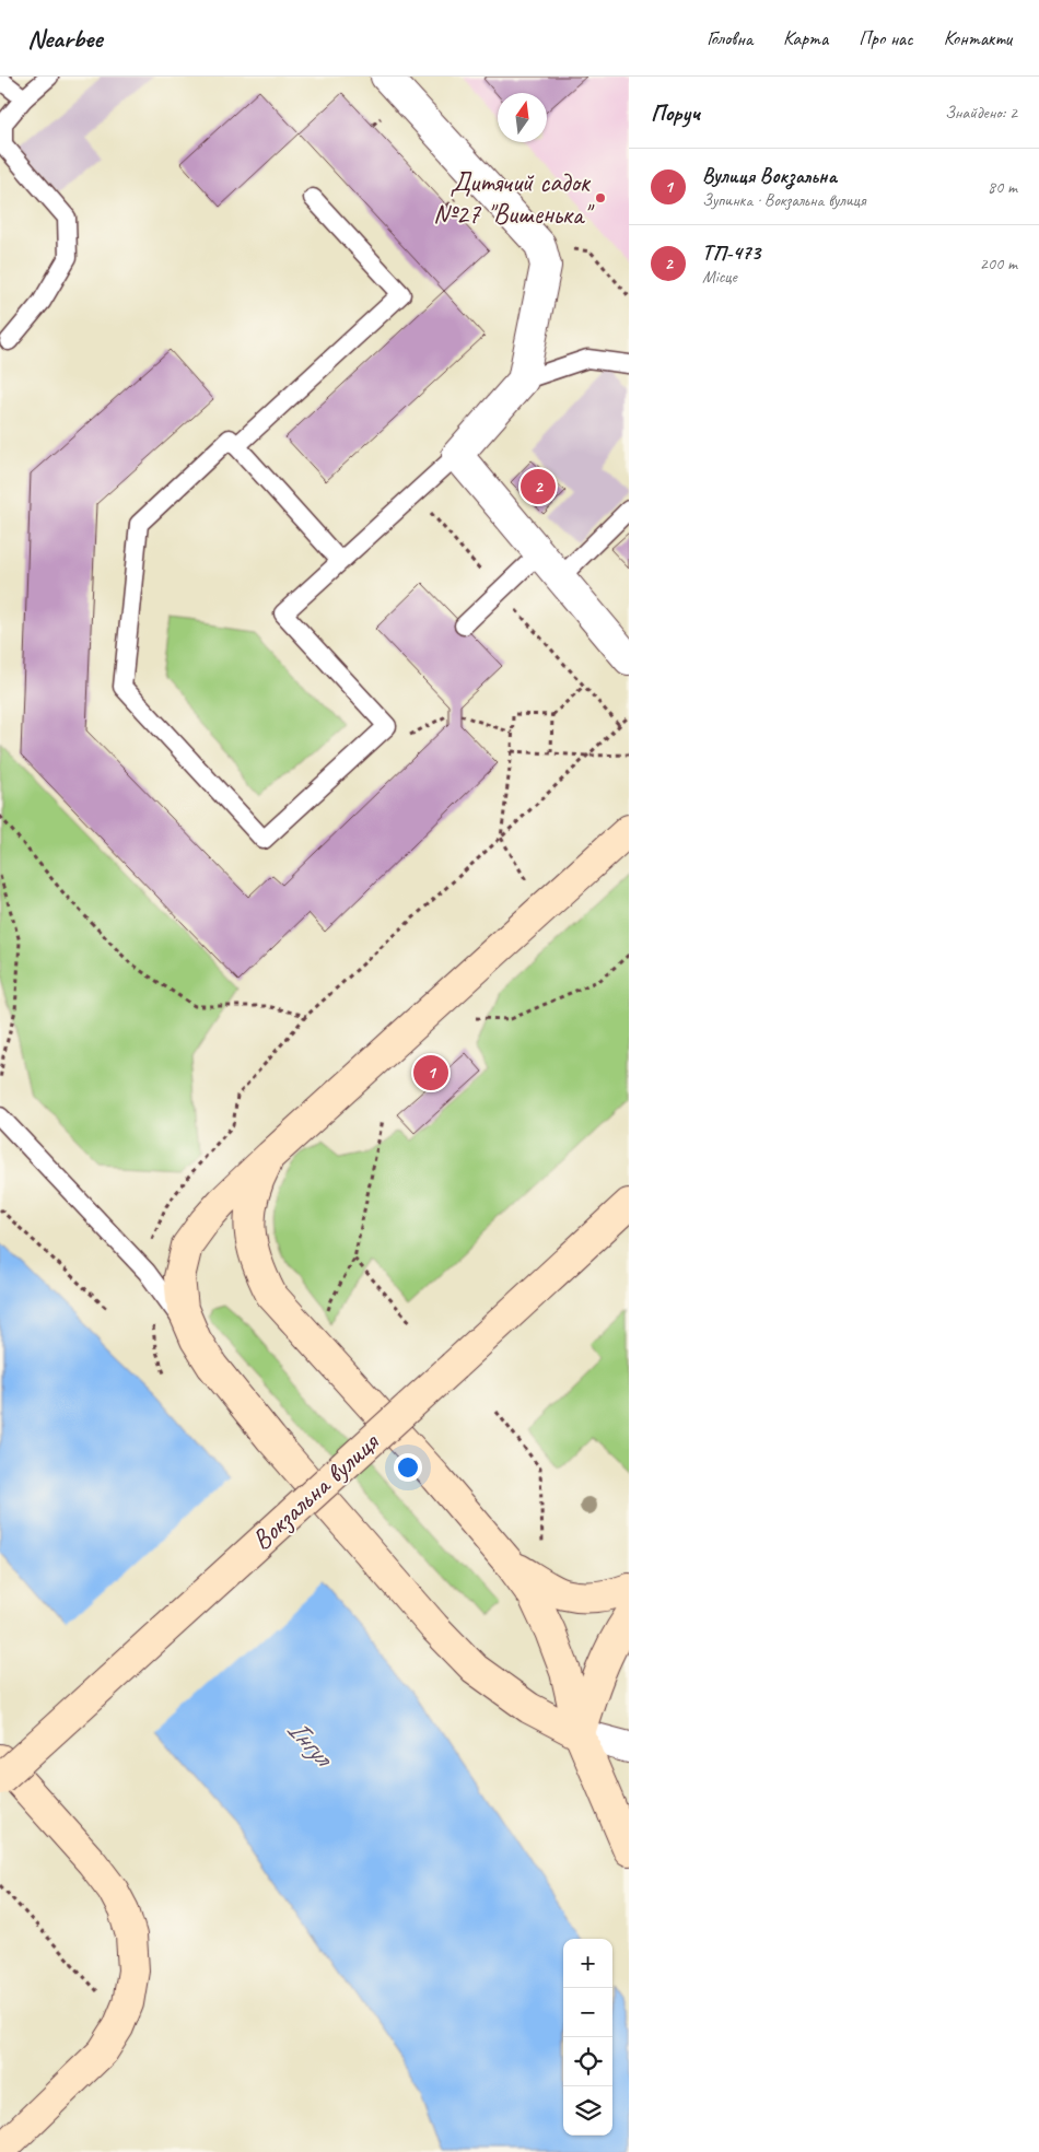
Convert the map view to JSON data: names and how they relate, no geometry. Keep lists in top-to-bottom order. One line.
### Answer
{"streets":{"main road":["Вокзальна вулиця"]},"water":["Інгул"],"places":["Дитячий садок №27 \"Вишенька\""],"north":"top","page":{"header":"Nearbee","nav":["Головна","Карта","Про нас","Контакти"],"heading":["Поруч","Знайдено: 2"],"list":[{"mark":"1","name":"Вулиця Вокзальна","note":"Зупинка · Вокзальна вулиця","value":"80 m"},{"mark":"2","name":"ТП-473","note":"Місце","value":"200 m"}],"pins":["2","1"],"map_buttons":["+","−"]}}
